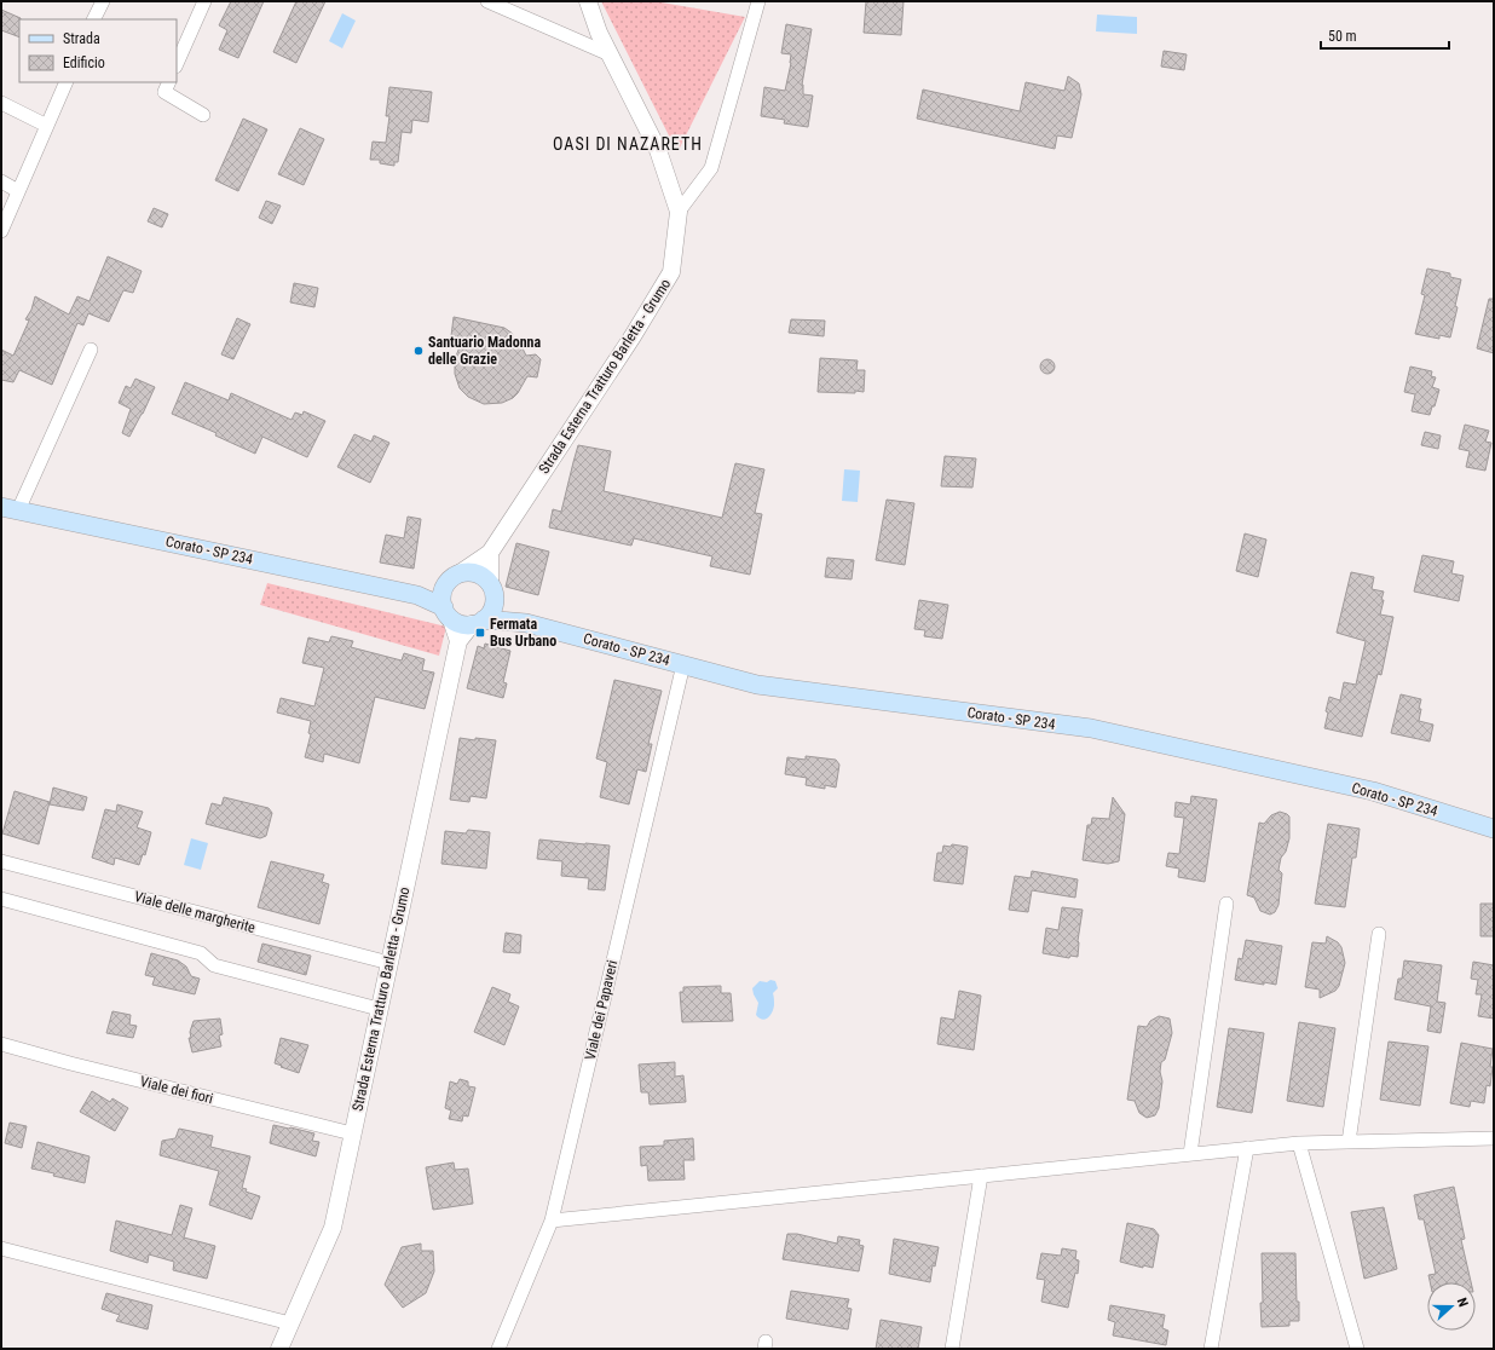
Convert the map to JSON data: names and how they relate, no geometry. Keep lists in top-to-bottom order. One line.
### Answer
{"streets":{"main road":["Corato - SP 234"],"street":["Strada Esterna Tratturo Barletta - Grumo","Viale delle margherite","Viale dei Papaveri","Viale dei fiori"]},"crossings":[["Strada Esterna Tratturo Barletta - Grumo","Corato - SP 234"],["Strada Esterna Tratturo Barletta - Grumo","Viale delle margherite"],["Strada Esterna Tratturo Barletta - Grumo","Viale dei fiori"],["Corato - SP 234","Viale dei Papaveri"]],"districts":["OASI DI NAZARETH"],"places":{"other":["Santuario Madonna delle Grazie"],"transit":["Fermata Bus Urbano"]},"legend":["Strada","Edificio"],"scale_bar":"50 m","north":"right"}
